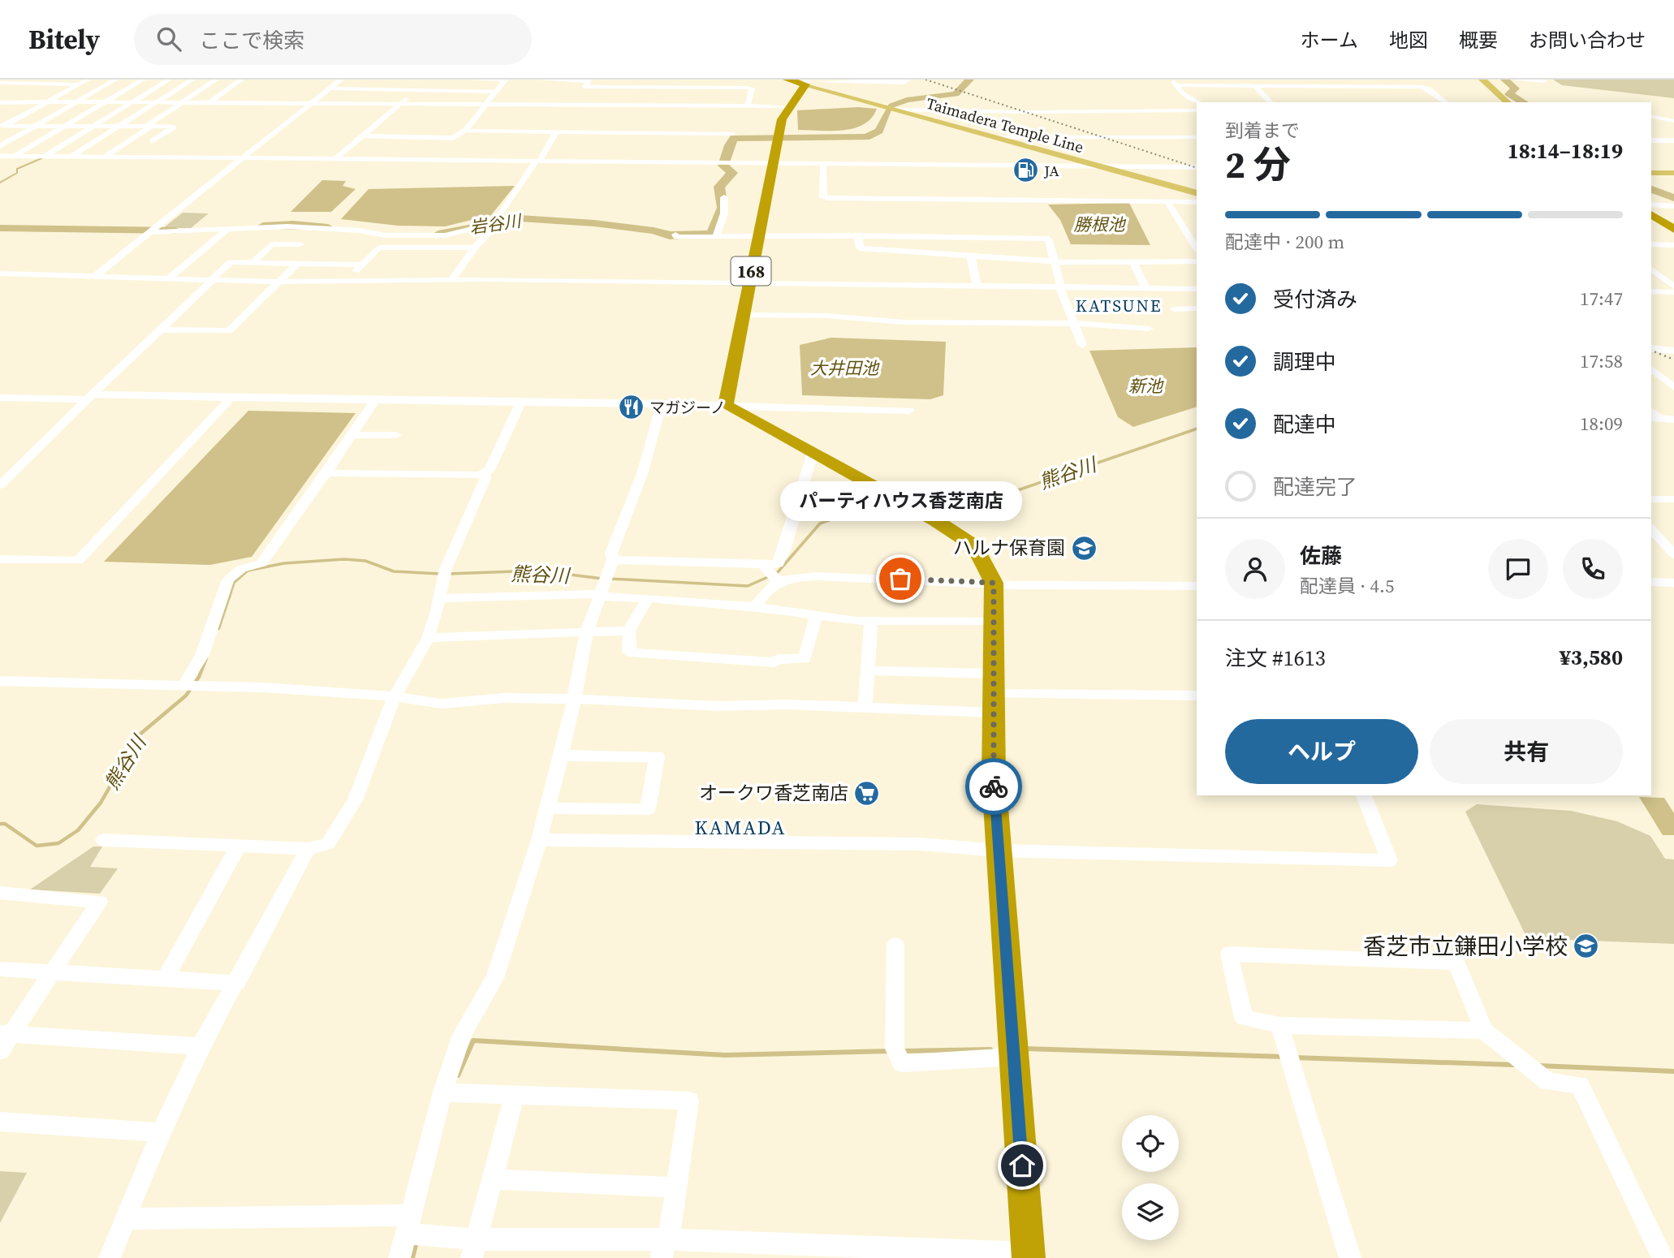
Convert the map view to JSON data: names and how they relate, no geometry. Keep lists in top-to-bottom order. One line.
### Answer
{"streets":{"highway":["168"],"main road":["Taimadera Temple Line"]},"crossings":[["Taimadera Temple Line","168"]],"districts":["KATSUNE","KAMADA"],"water":["岩谷川","勝根池","大井田池","新池","熊谷川"],"places":{"fuel station":["JA"],"restaurant":["マガジーノ"],"school or university":["ハルナ保育園","香芝市立鎌田小学校"],"other":["パーティハウス香芝南店"],"supermarket":["オークワ香芝南店"]},"page":{"header":"Bitely","search":"ここで検索","nav":["ホーム","地図","概要","お問い合わせ"],"heading":["2 分","到着まで","18:14–18:19"],"panel":["佐藤","配達員 · 4.5","注文 #1613","¥3,580"],"bar":"配達中 · 200 m","list":[["受付済み","17:47"],["調理中","17:58"],["配達中","18:09"],"配達完了"],"bubble":"パーティハウス香芝南店","buttons":["ヘルプ","共有"]}}
